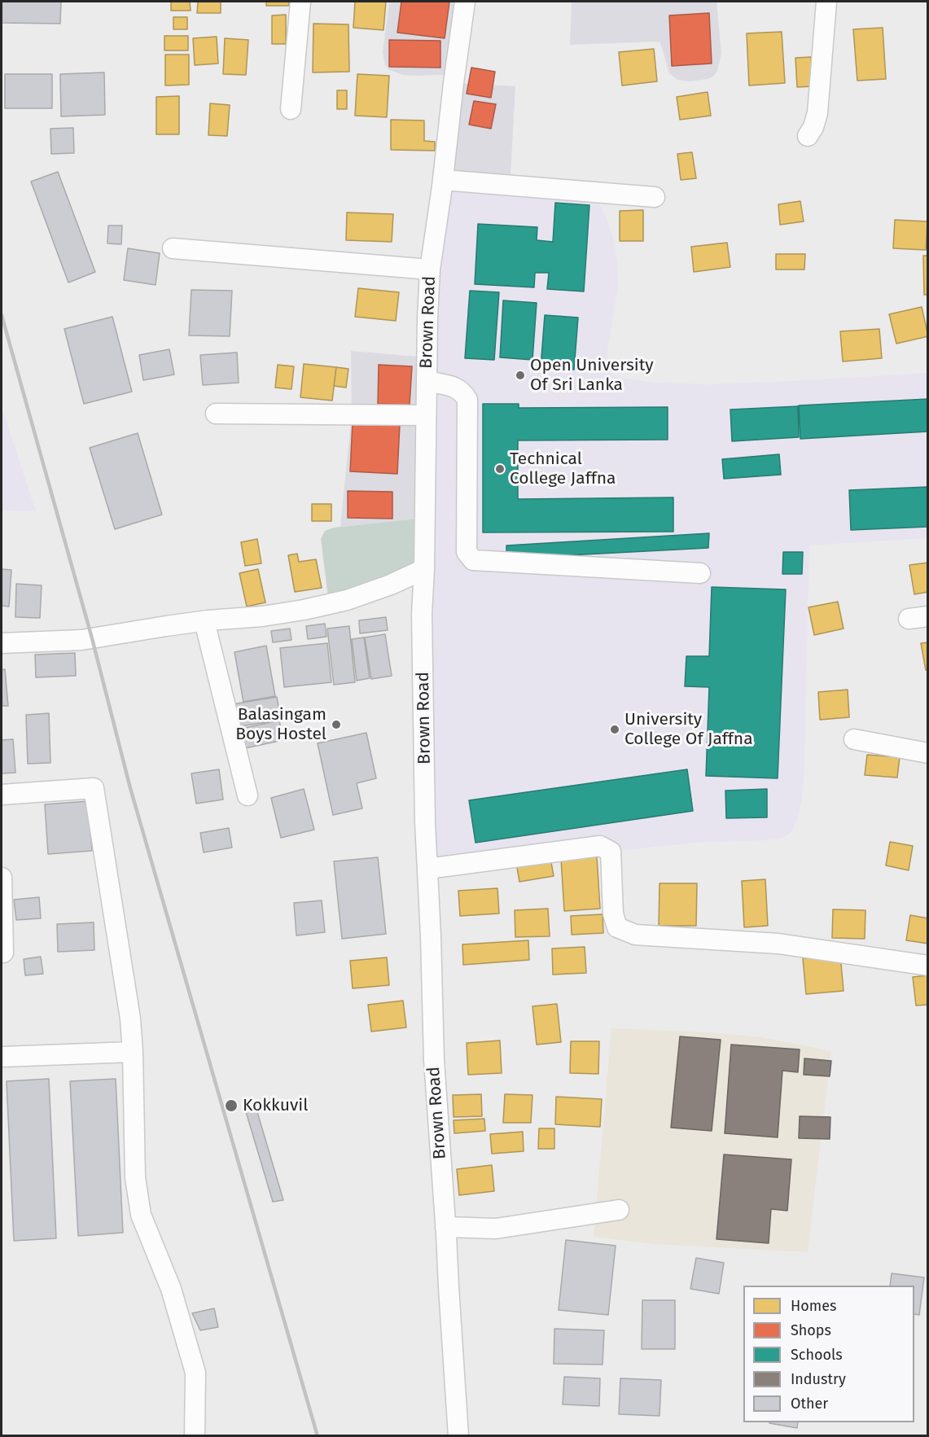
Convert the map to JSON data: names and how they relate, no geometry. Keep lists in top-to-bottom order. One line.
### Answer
{"streets":{"street":["Brown Road"]},"places":["Open University Of Sri Lanka","Technical College Jaffna","Balasingam Boys Hostel","University College Of Jaffna","Kokkuvil"],"legend":["Homes","Shops","Schools","Industry","Other"]}
